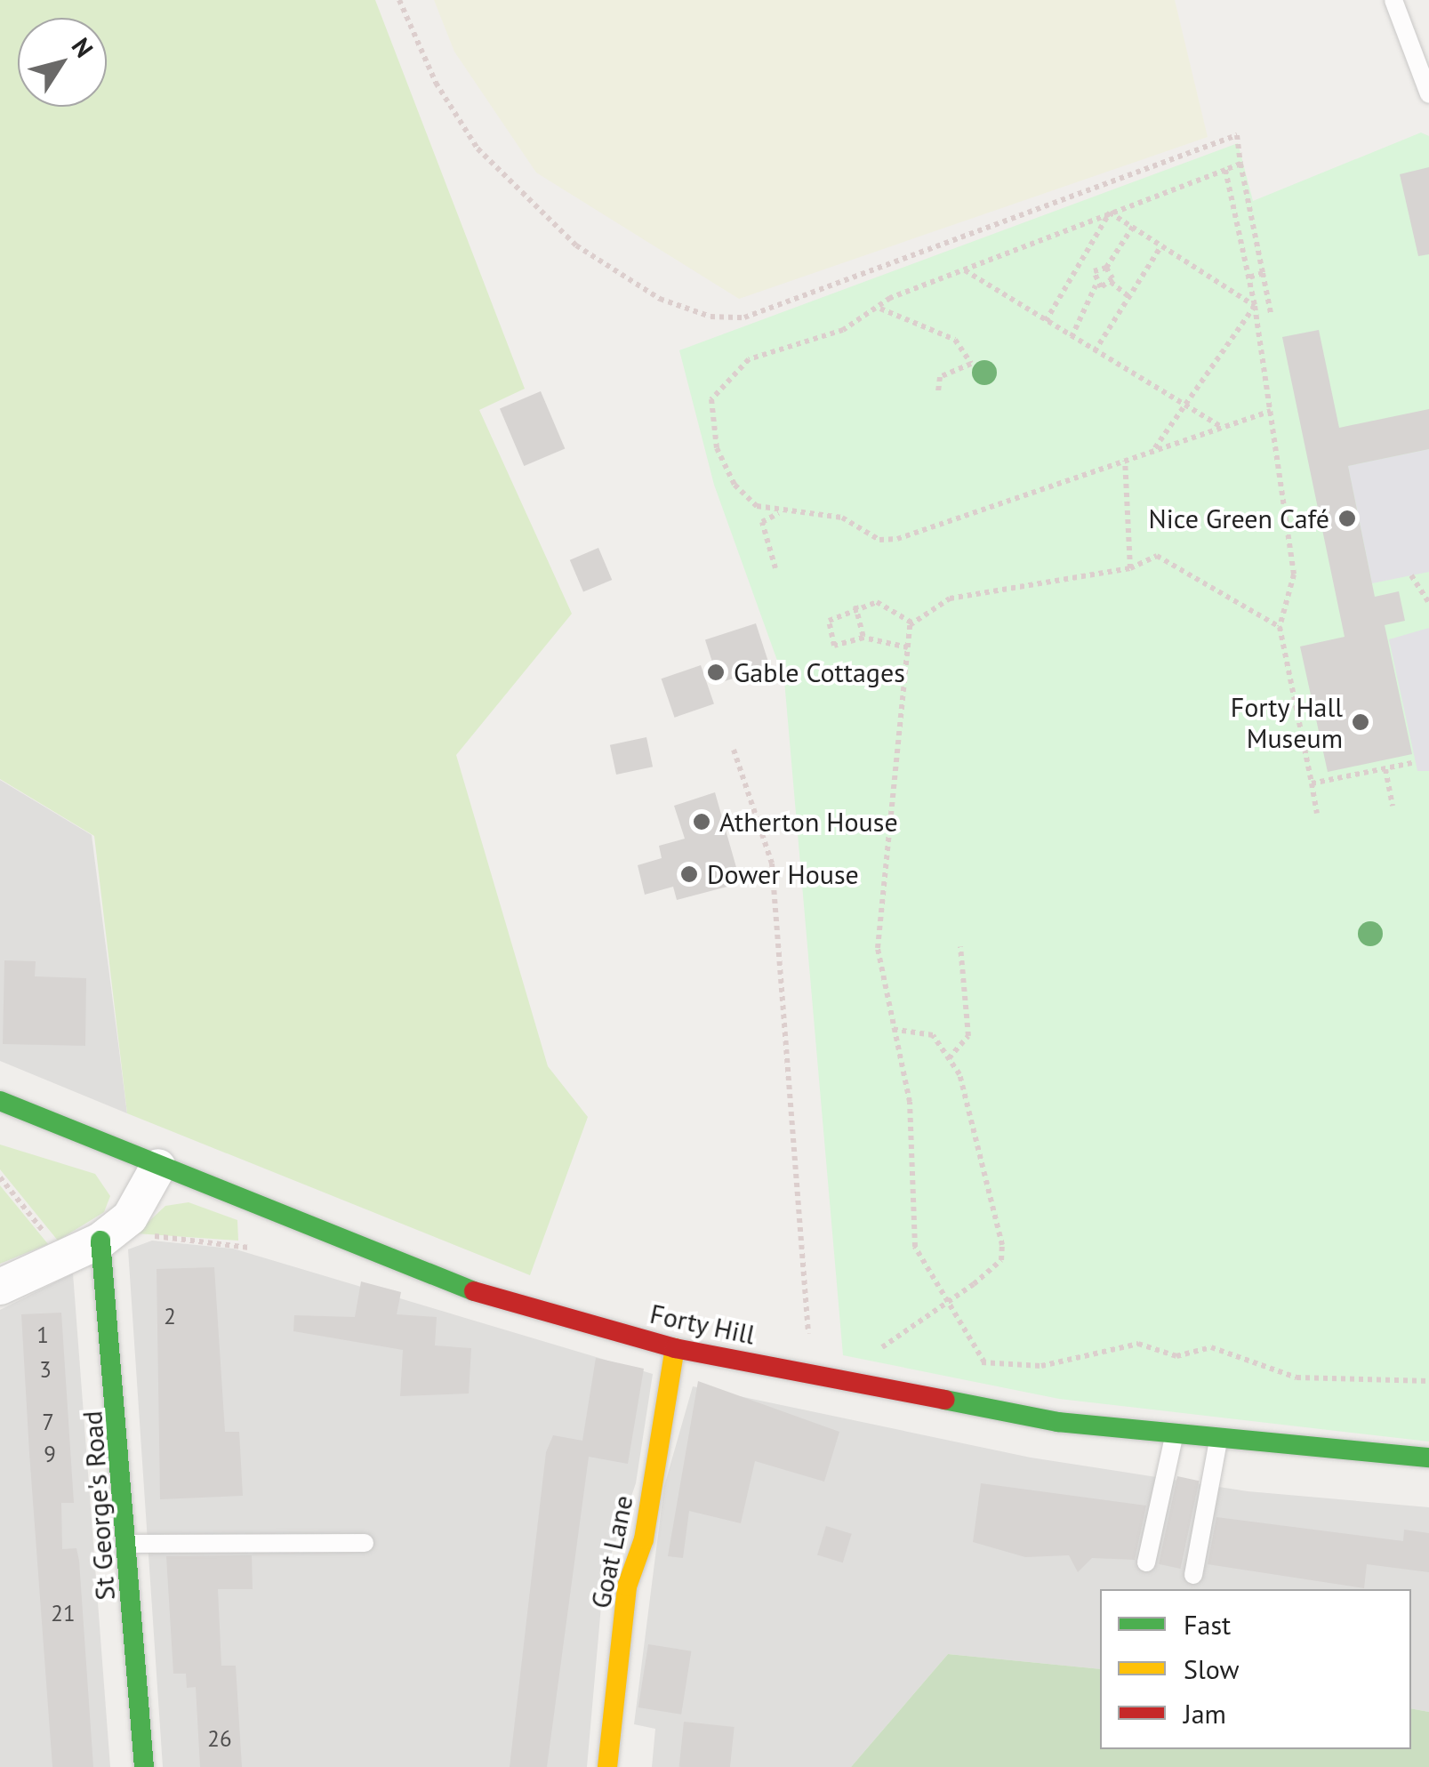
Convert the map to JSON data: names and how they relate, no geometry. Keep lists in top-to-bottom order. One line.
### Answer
{"streets":{"street":["Forty Hill","St George's Road","Goat Lane"]},"crossings":[["Forty Hill","Goat Lane"]],"places":["Nice Green Café","Gable Cottages","Forty Hall Museum","Atherton House","Dower House"],"house_numbers":["2","1","3","7","9","21","26"],"legend":["Fast","Slow","Jam"],"north":"top right"}
